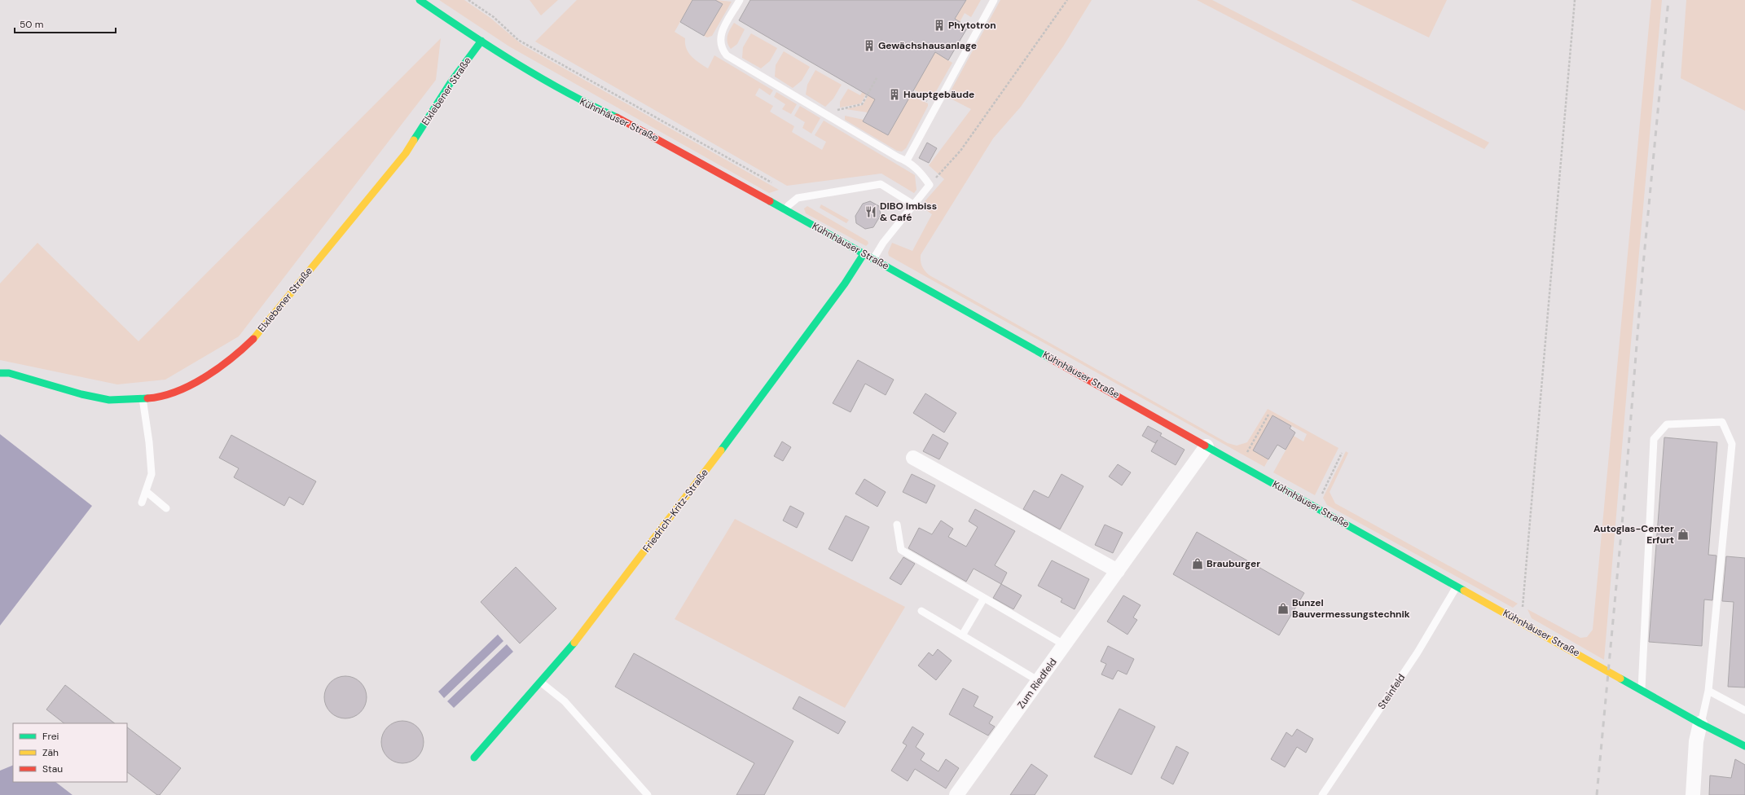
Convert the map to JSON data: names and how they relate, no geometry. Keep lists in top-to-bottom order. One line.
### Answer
{"streets":{"street":["Elxlebener Straße","Kühnhäuser Straße","Friedrich-Kritz-Straße","Zum Riedfeld"],"lane":["Steinfeld"]},"crossings":[["Elxlebener Straße","Kühnhäuser Straße"],["Kühnhäuser Straße","Friedrich-Kritz-Straße"],["Kühnhäuser Straße","Zum Riedfeld"],["Kühnhäuser Straße","Steinfeld"]],"places":{"building":["Phytotron","Gewächshausanlage","Hauptgebäude"],"restaurant":["DIBO Imbiss & Café"],"shop":["Autoglas-Center Erfurt","Brauburger","Bunzel Bauvermessungstechnik"]},"legend":["Frei","Zäh","Stau"],"scale_bar":"50 m"}
